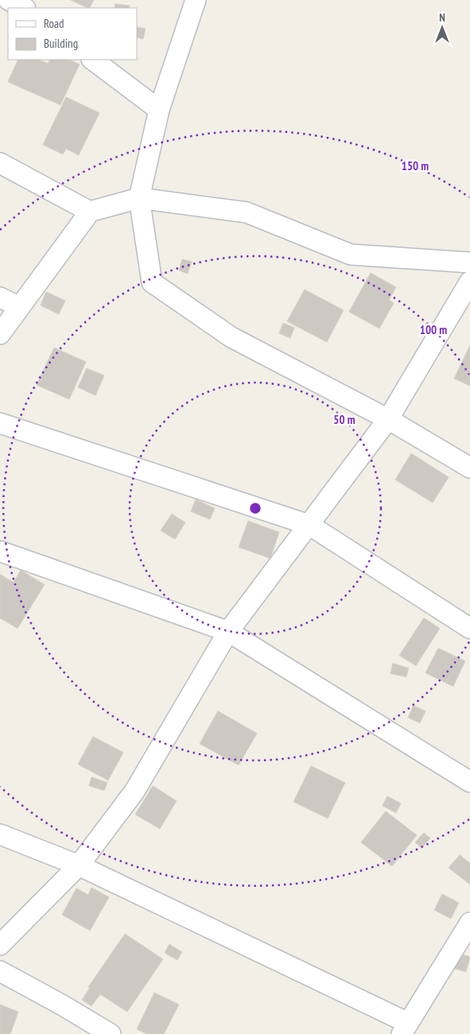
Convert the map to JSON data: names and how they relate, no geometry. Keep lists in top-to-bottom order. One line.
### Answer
{"legend":["Road","Building"],"north":"top","rings":["150 m","100 m","50 m"]}
